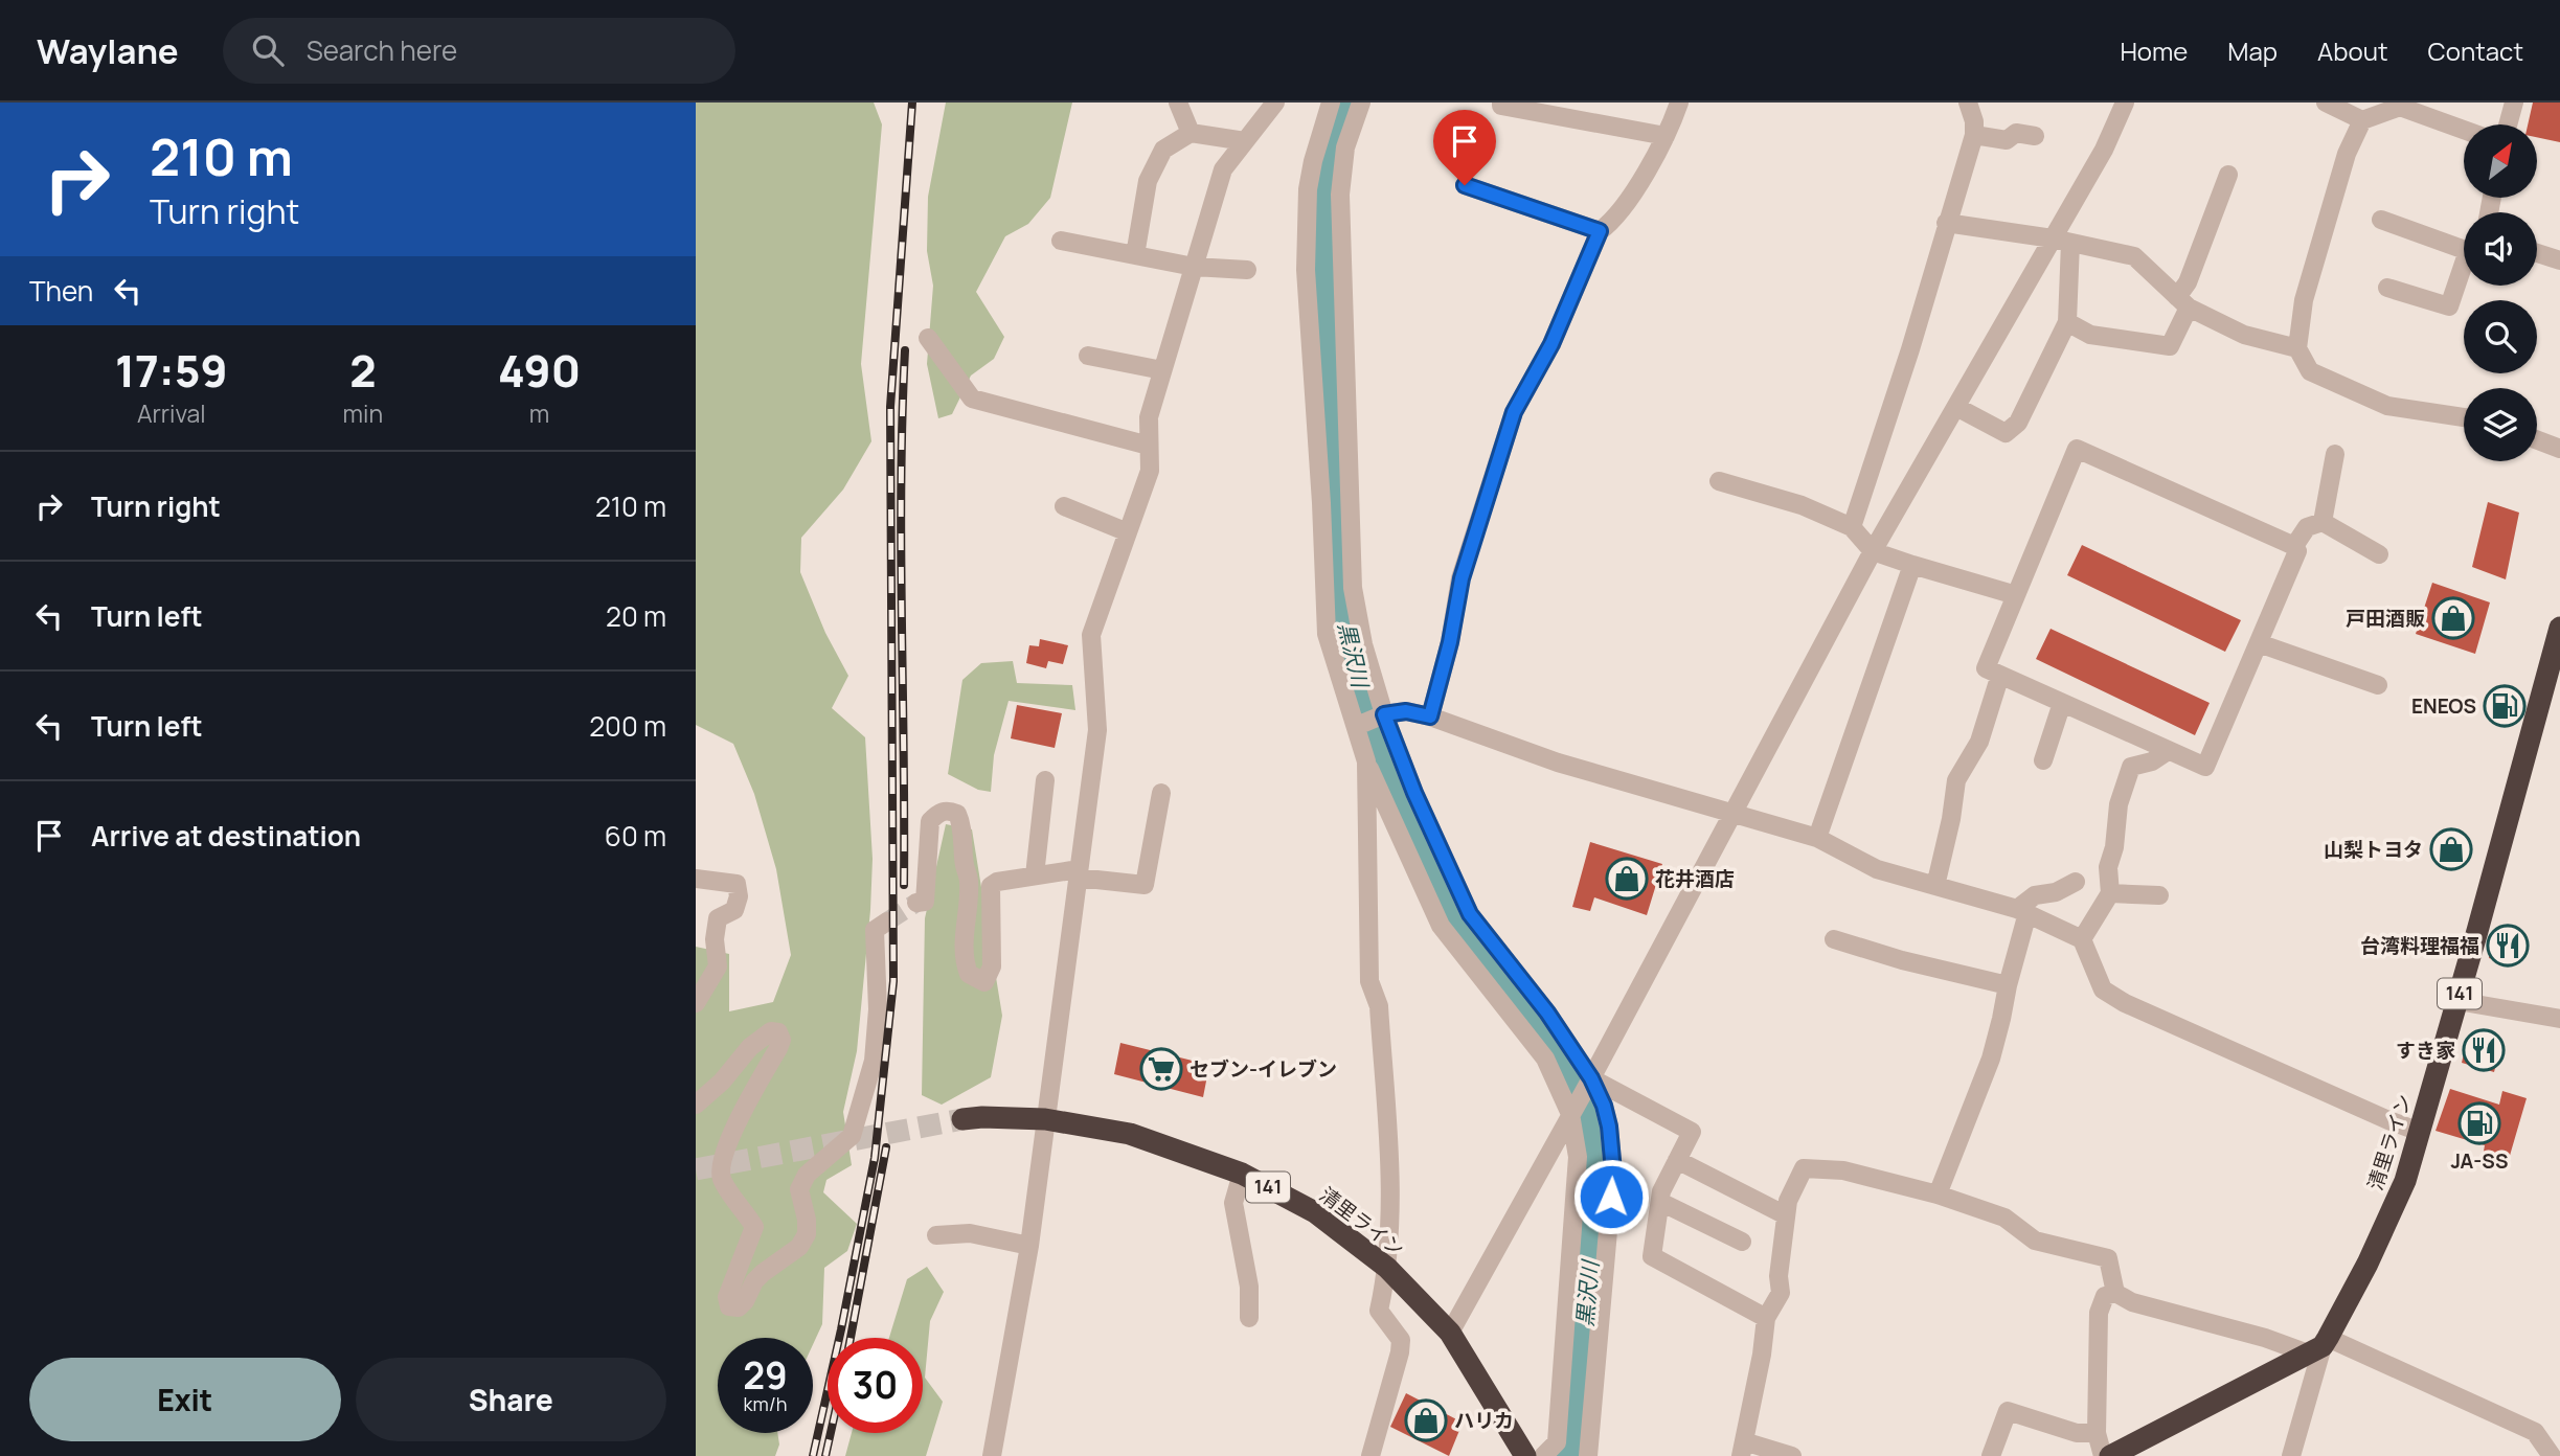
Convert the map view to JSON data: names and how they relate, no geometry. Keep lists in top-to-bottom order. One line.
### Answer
{"streets":{"highway":["141","清里ライン"]},"water":["黒沢川"],"places":{"shop":["戸田酒販","山梨トヨタ","花井酒店","ハリカ"],"fuel station":["ENEOS","JA-SS"],"restaurant":["台湾料理福福","すき家"],"supermarket":["セブン-イレブン"]},"north":"top right","page":{"header":"Waylane","search":"Search here","nav":["Home","Map","About","Contact"],"turn":["210 m","Turn right"],"then":"Then","eta":["17:59","Arrival","2","min","490","m"],"list":[{"name":"Turn right","value":"210 m"},{"name":"Turn left","value":"20 m"},{"name":"Turn left","value":"200 m"},{"name":"Arrive at destination","value":"60 m"}],"speed":"29 km/h","limit":"30","buttons":["Exit","Share"]}}
